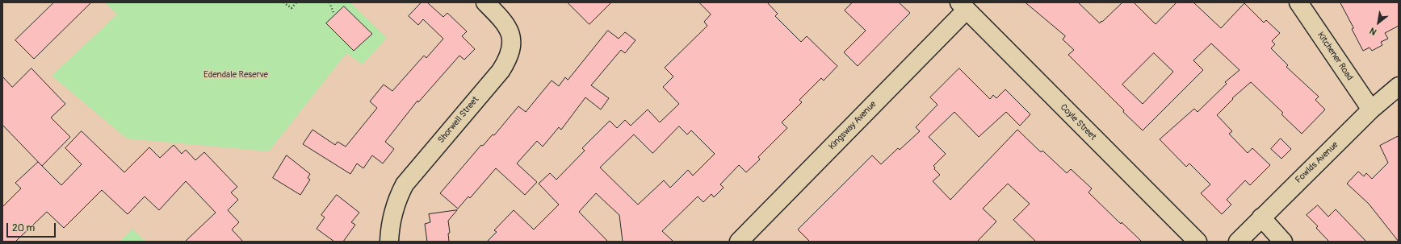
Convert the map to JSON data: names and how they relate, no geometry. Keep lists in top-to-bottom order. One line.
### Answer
{"streets":{"street":["Kitchener Road","Shorwell Street","Coyle Street","Kingsway Avenue","Fowlds Avenue"]},"crossings":[["Kitchener Road","Fowlds Avenue"],["Coyle Street","Kingsway Avenue"]],"parks":["Edendale Reserve"],"scale_bar":"20 m","north":"bottom left"}
